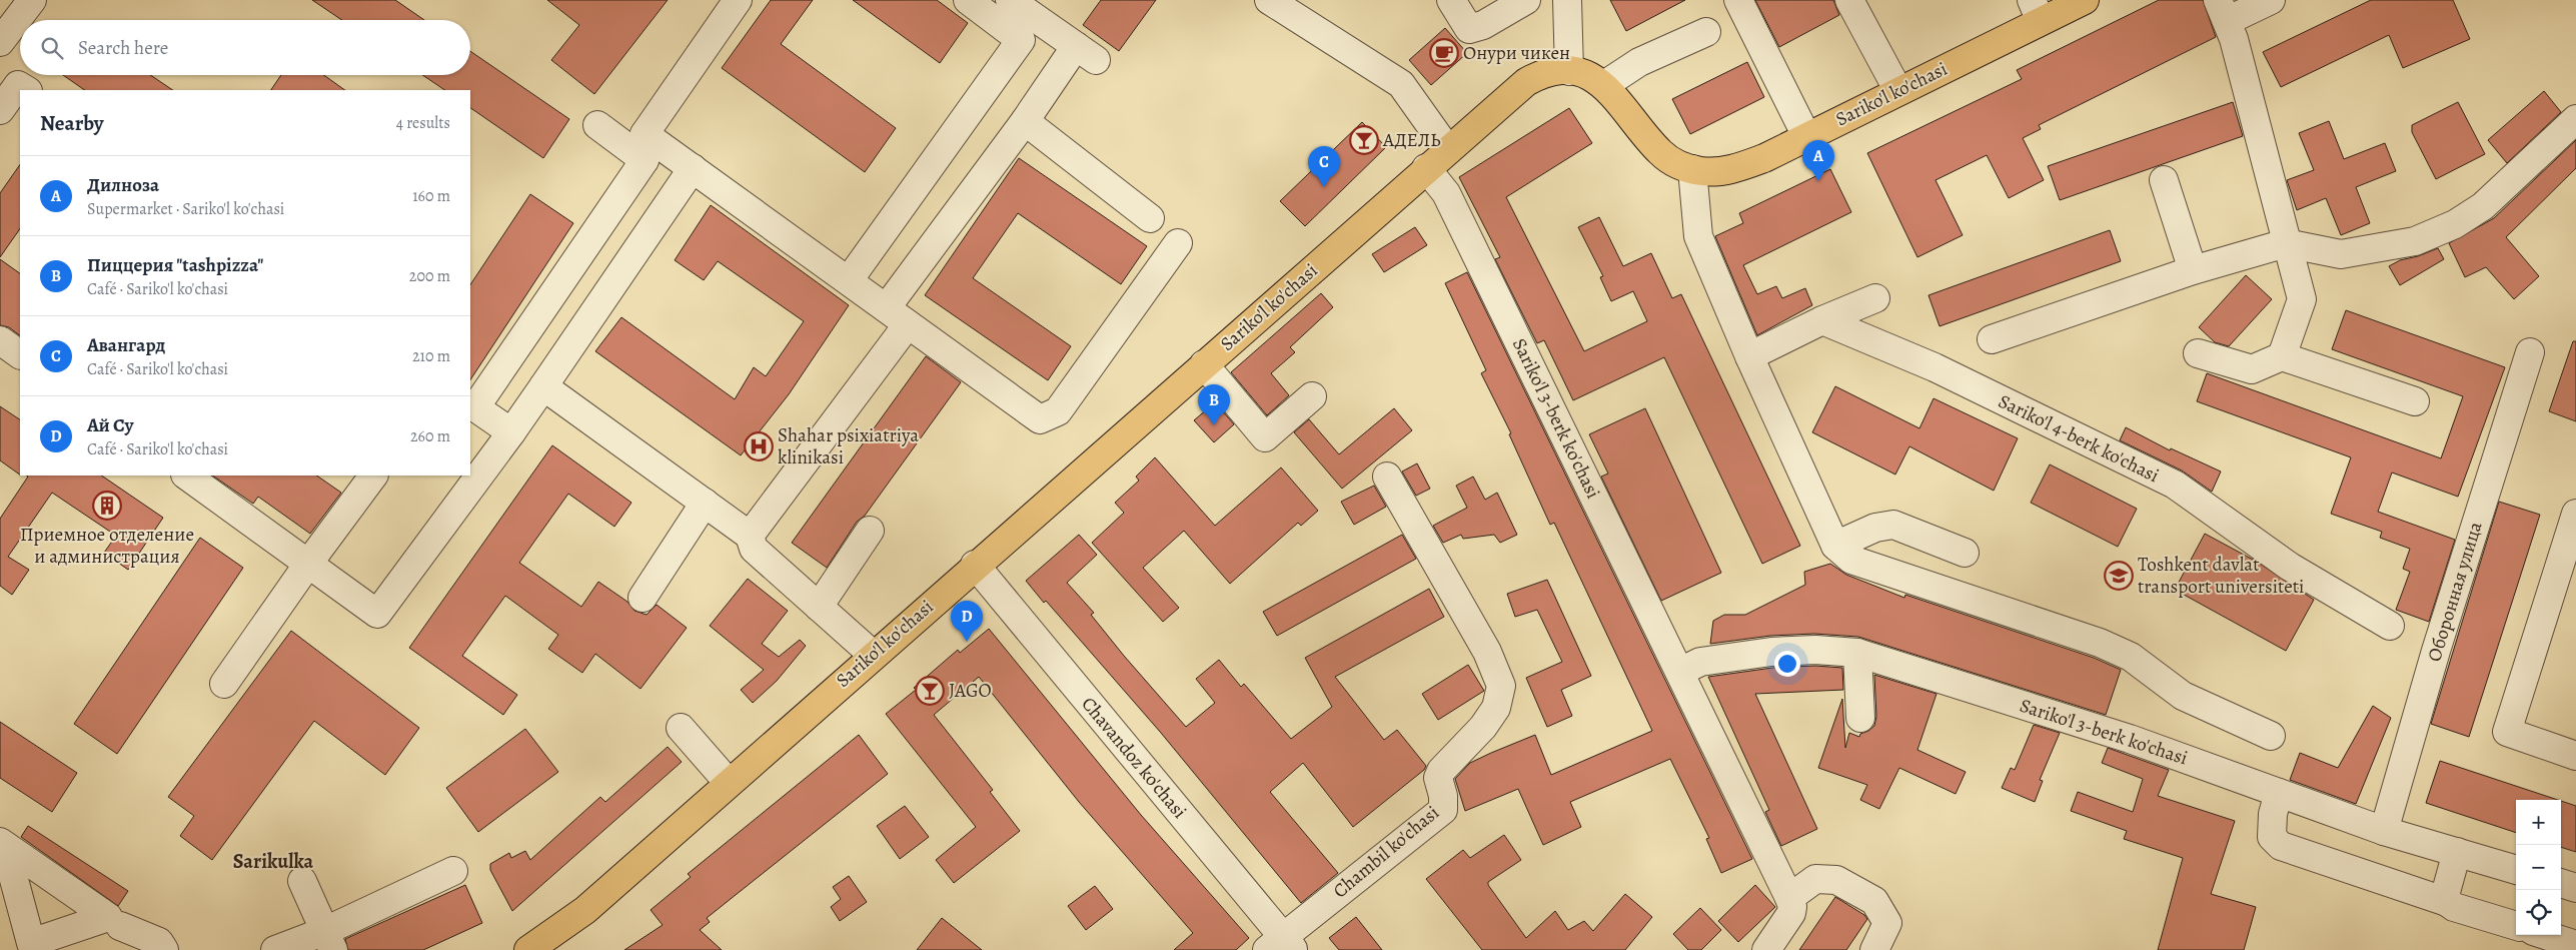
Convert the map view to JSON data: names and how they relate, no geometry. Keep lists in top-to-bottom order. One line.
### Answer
{"streets":{"main road":["Sariko'l ko'chasi"],"street":["Sariko'l 3-berk ko'chasi","Sariko'l 4-berk ko'chasi","Оборонная улица","Chavandoz ko'chasi","Chambil ko'chasi"]},"crossings":[["Sariko'l ko'chasi","Sariko'l 3-berk ko'chasi"],["Sariko'l ko'chasi","Chavandoz ko'chasi"],["Sariko'l 3-berk ko'chasi","Оборонная улица"],["Chavandoz ko'chasi","Chambil ko'chasi"]],"districts":["Sarikulka"],"places":{"cafe":["Онури чикен"],"bar":["АДЕЛЬ","JAGO"],"hospital":["Shahar psixiatriya klinikasi"],"building":["Приемное отделение и администрация"],"school or university":["Toshkent davlat transport universiteti"]},"page":{"search":"Search here","heading":["Nearby","4 results"],"pins":["A","C","B","D"],"list":[{"mark":"A","name":"Дилноза","note":"Supermarket · Sariko'l ko'chasi","value":"160 m"},{"mark":"B","name":"Пиццерия \"tashpizza\"","note":"Café · Sariko'l ko'chasi","value":"200 m"},{"mark":"C","name":"Авангард","note":"Café · Sariko'l ko'chasi","value":"210 m"},{"mark":"D","name":"Ай Су","note":"Café · Sariko'l ko'chasi","value":"260 m"}],"map_buttons":["+","−"]}}
